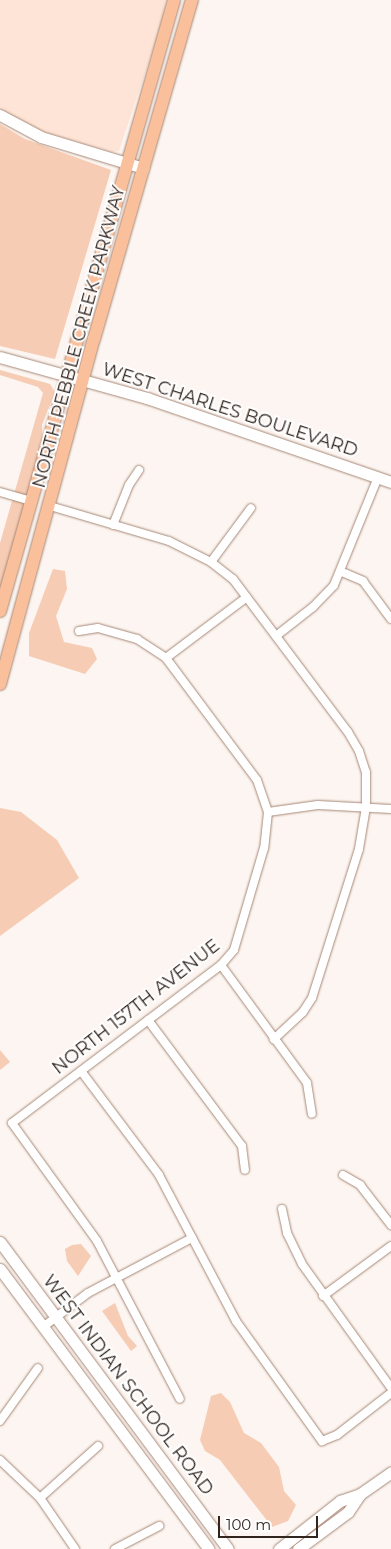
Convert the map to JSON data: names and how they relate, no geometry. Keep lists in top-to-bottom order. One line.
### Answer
{"streets":{"main road":["NORTH PEBBLE CREEK PARKWAY"],"street":["WEST CHARLES BOULEVARD","NORTH 157TH AVENUE","WEST INDIAN SCHOOL ROAD"]},"crossings":[["NORTH PEBBLE CREEK PARKWAY","WEST CHARLES BOULEVARD"]],"scale_bar":"100 m"}
